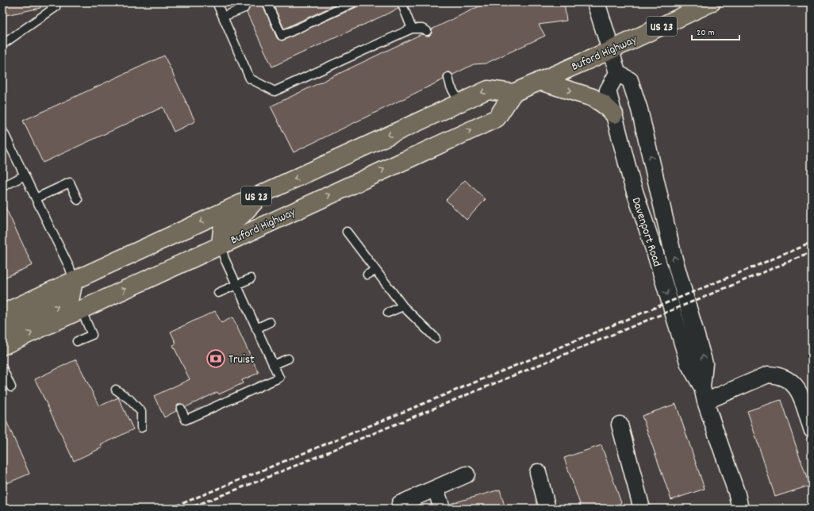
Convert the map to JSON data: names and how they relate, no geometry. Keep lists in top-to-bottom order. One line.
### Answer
{"streets":{"main road":["US 23","Buford Highway"],"street":["Davenport Road"]},"crossings":[["US 23","Buford Highway"]],"places":{"bank":["Truist"]},"scale_bar":"20 m"}
